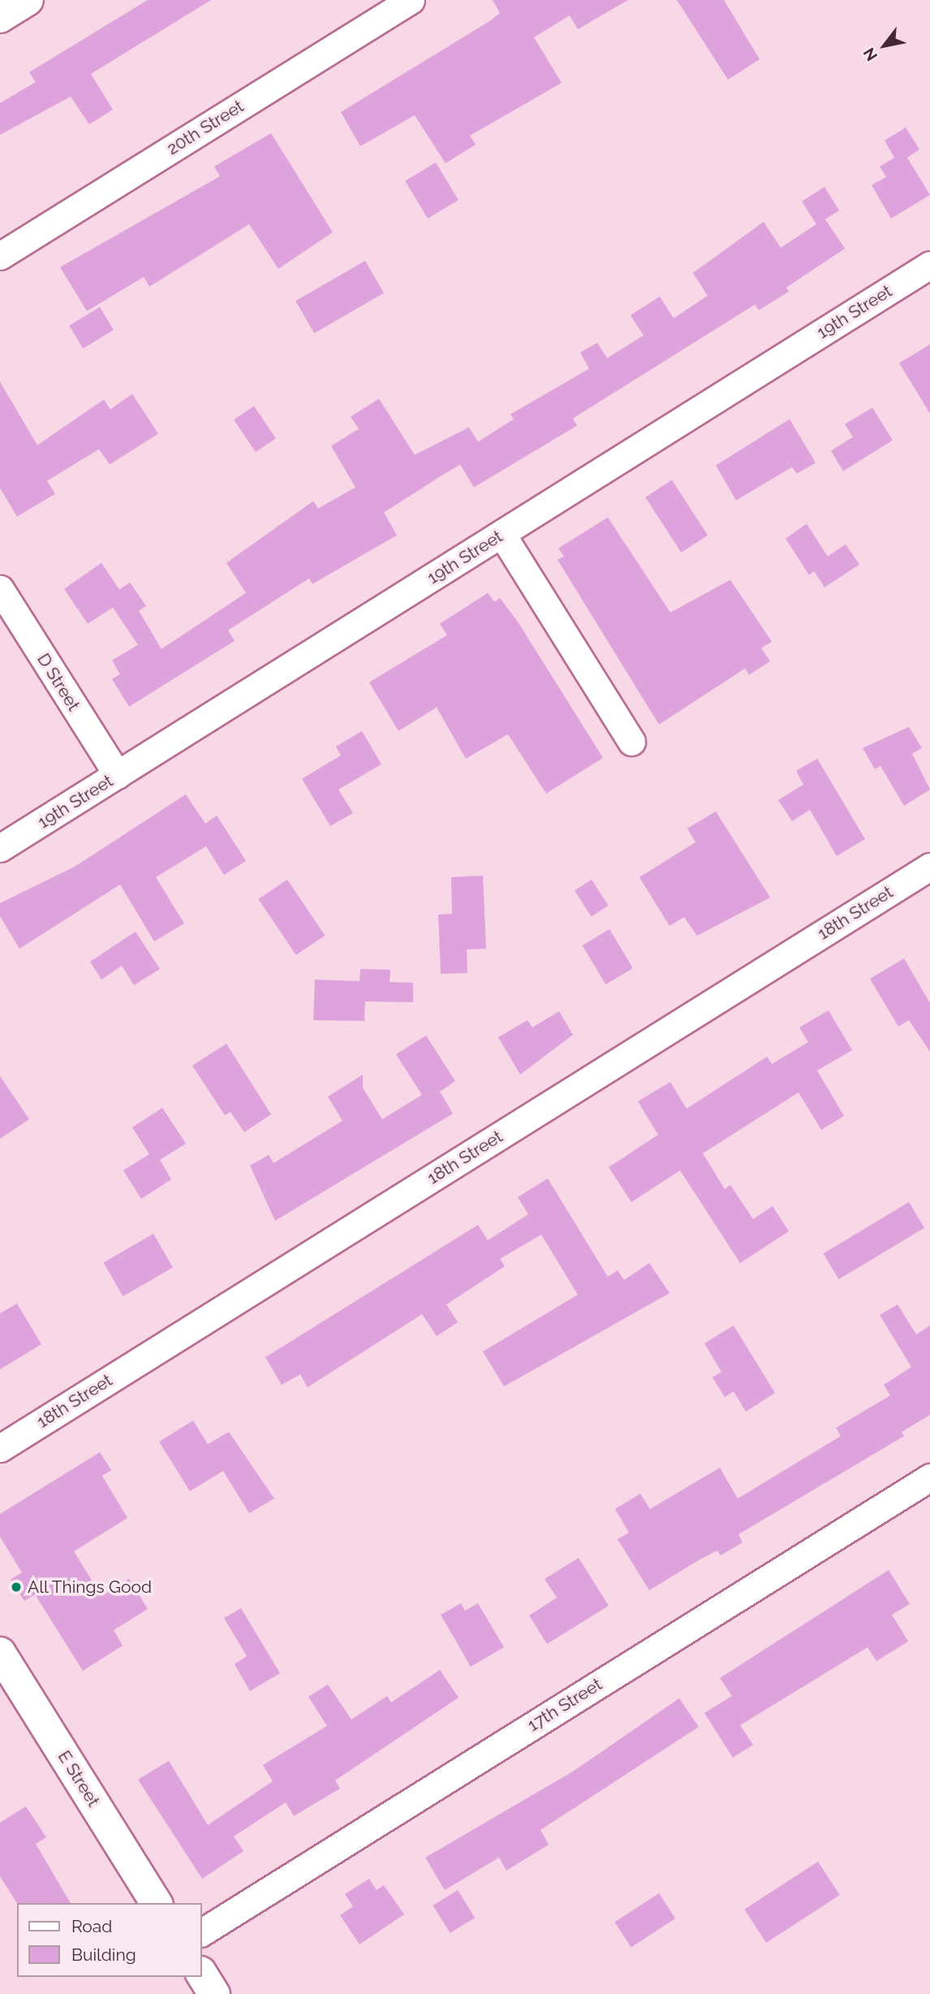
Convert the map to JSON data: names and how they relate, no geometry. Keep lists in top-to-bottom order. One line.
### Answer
{"streets":{"street":["20th Street","19th Street","D Street","18th Street","17th Street","E Street"]},"crossings":[["19th Street","D Street"]],"places":["All Things Good"],"legend":["Road","Building"],"north":"bottom left"}
